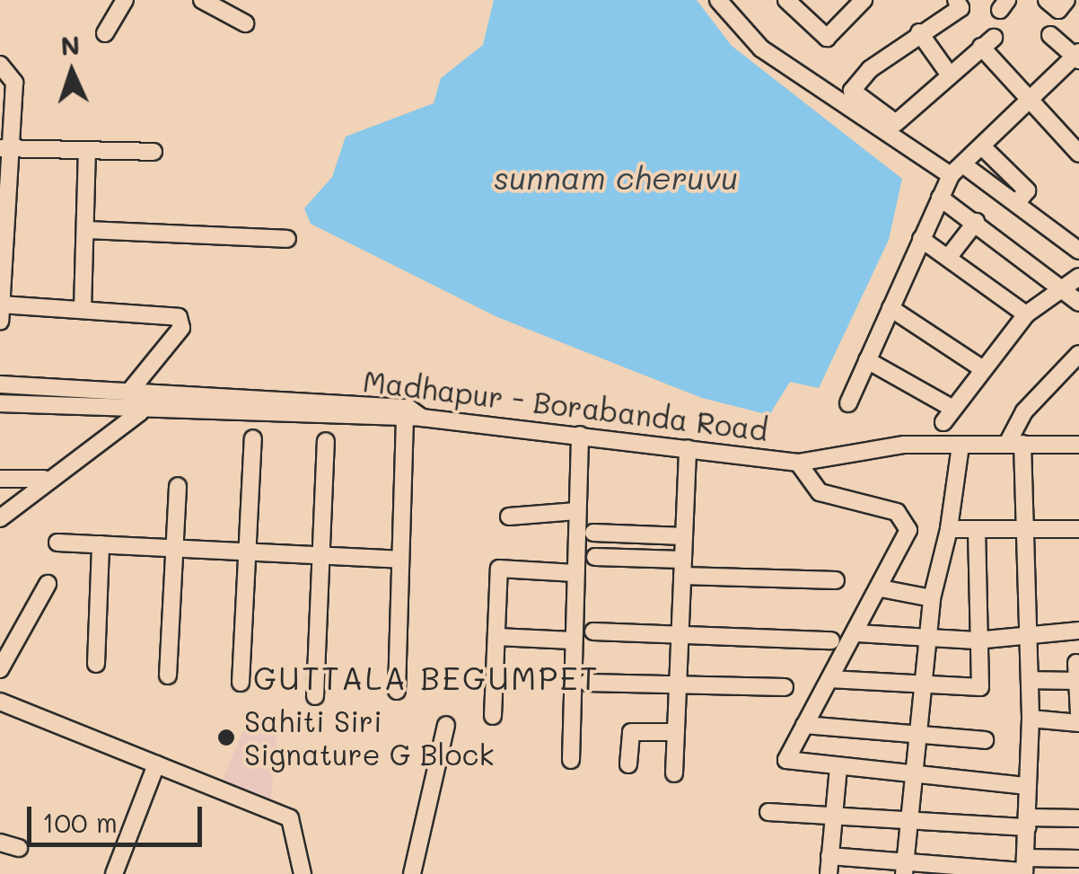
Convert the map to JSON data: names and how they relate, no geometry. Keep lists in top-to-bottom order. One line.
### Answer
{"streets":{"street":["Madhapur - Borabanda Road"]},"districts":["GUTTALA BEGUMPET"],"water":["sunnam cheruvu"],"places":["Sahiti Siri Signature G Block"],"scale_bar":"100 m","north":"top"}
